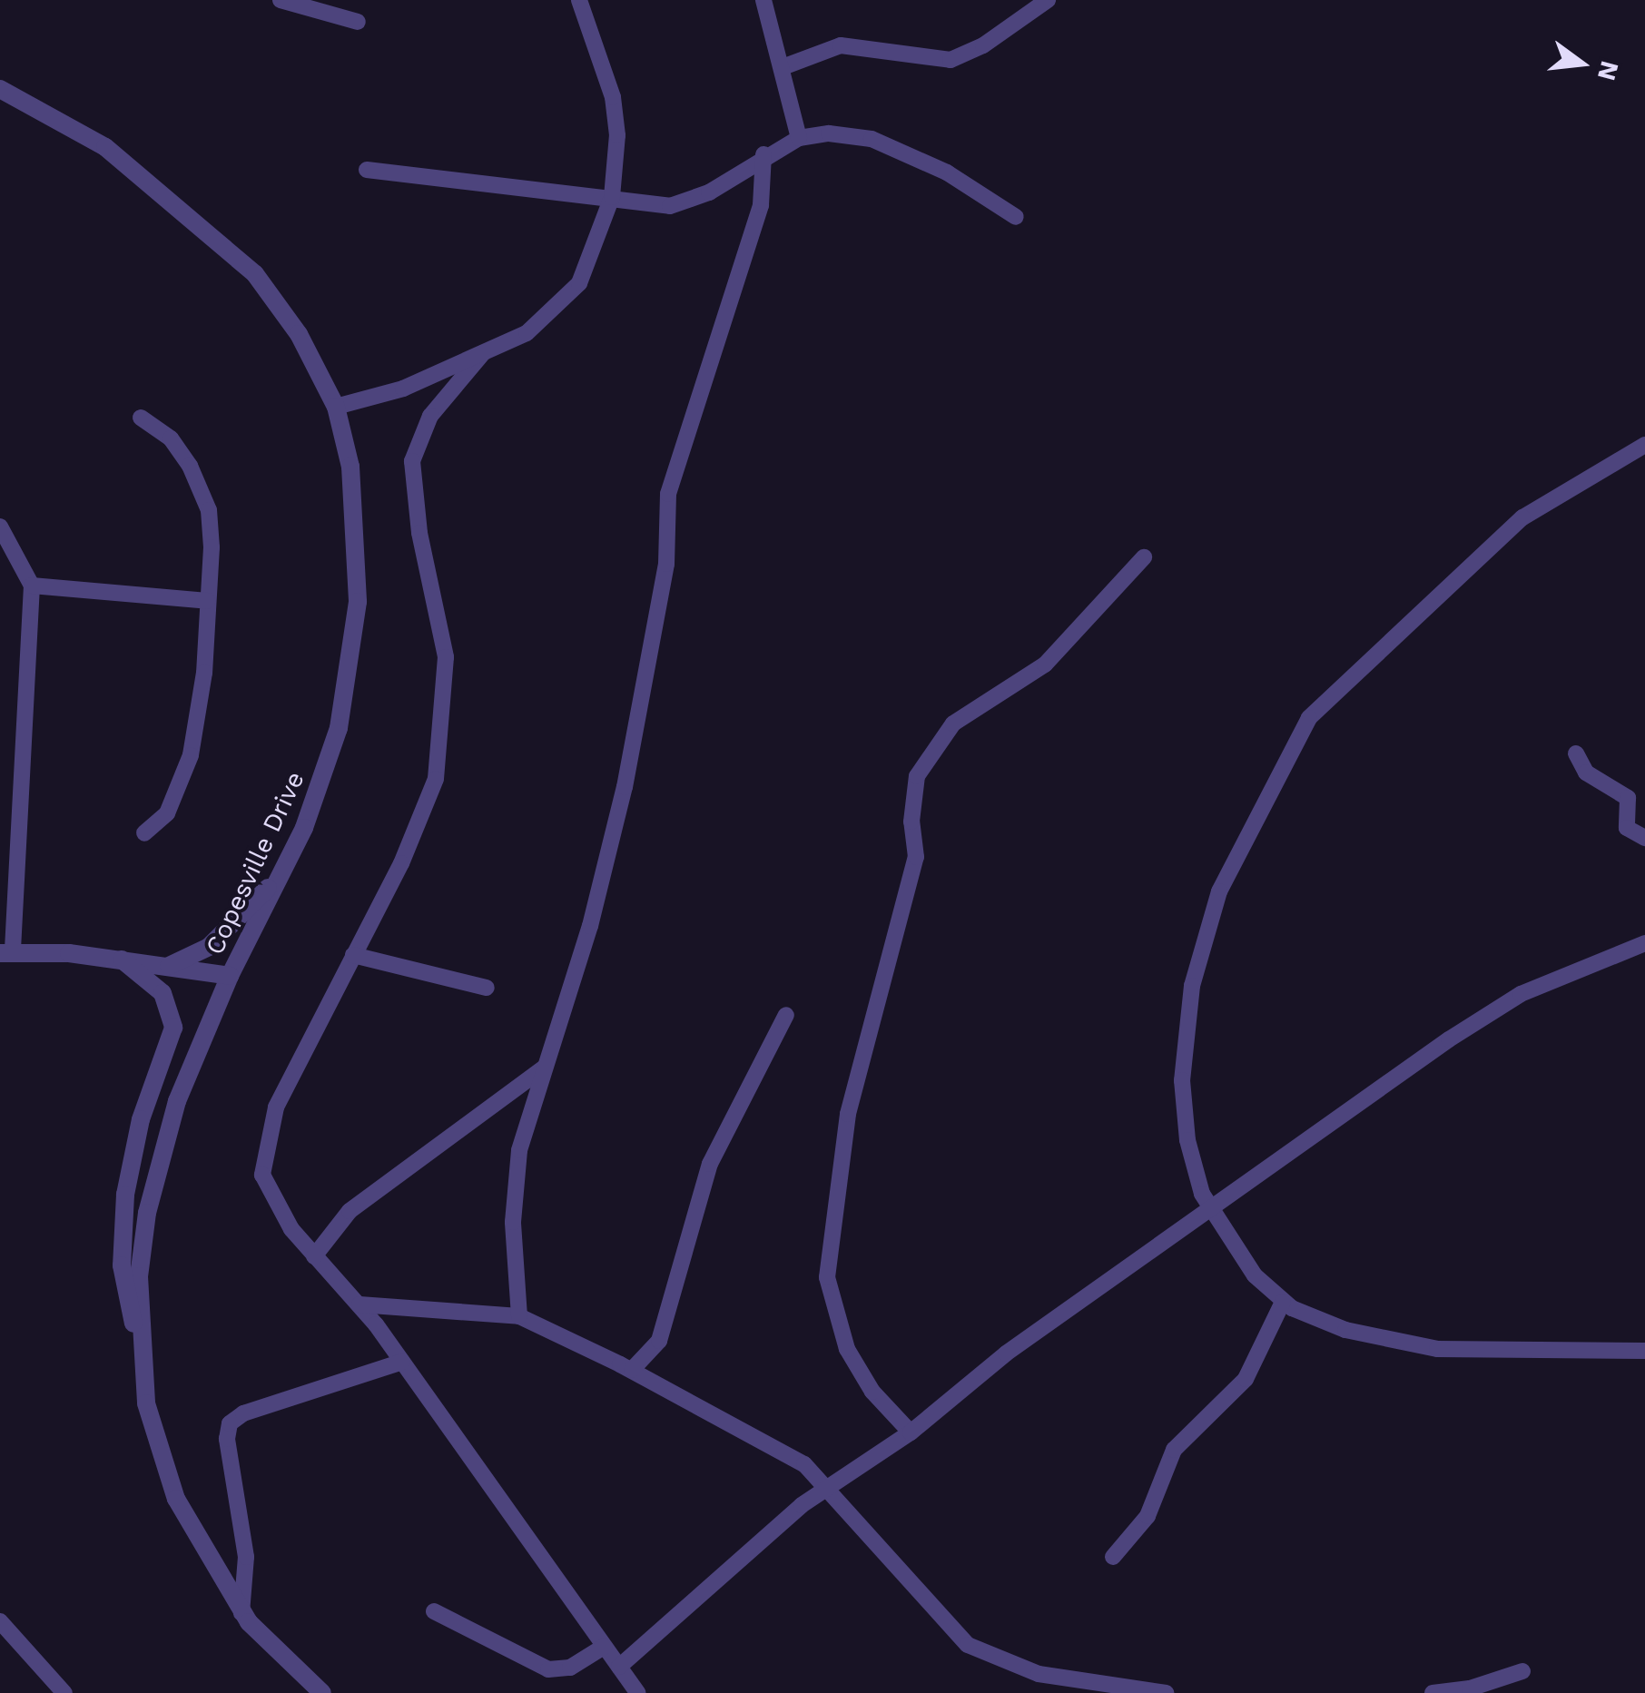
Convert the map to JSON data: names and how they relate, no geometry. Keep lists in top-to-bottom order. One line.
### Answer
{"streets":{"street":["Copesville Drive"]},"north":"right"}
